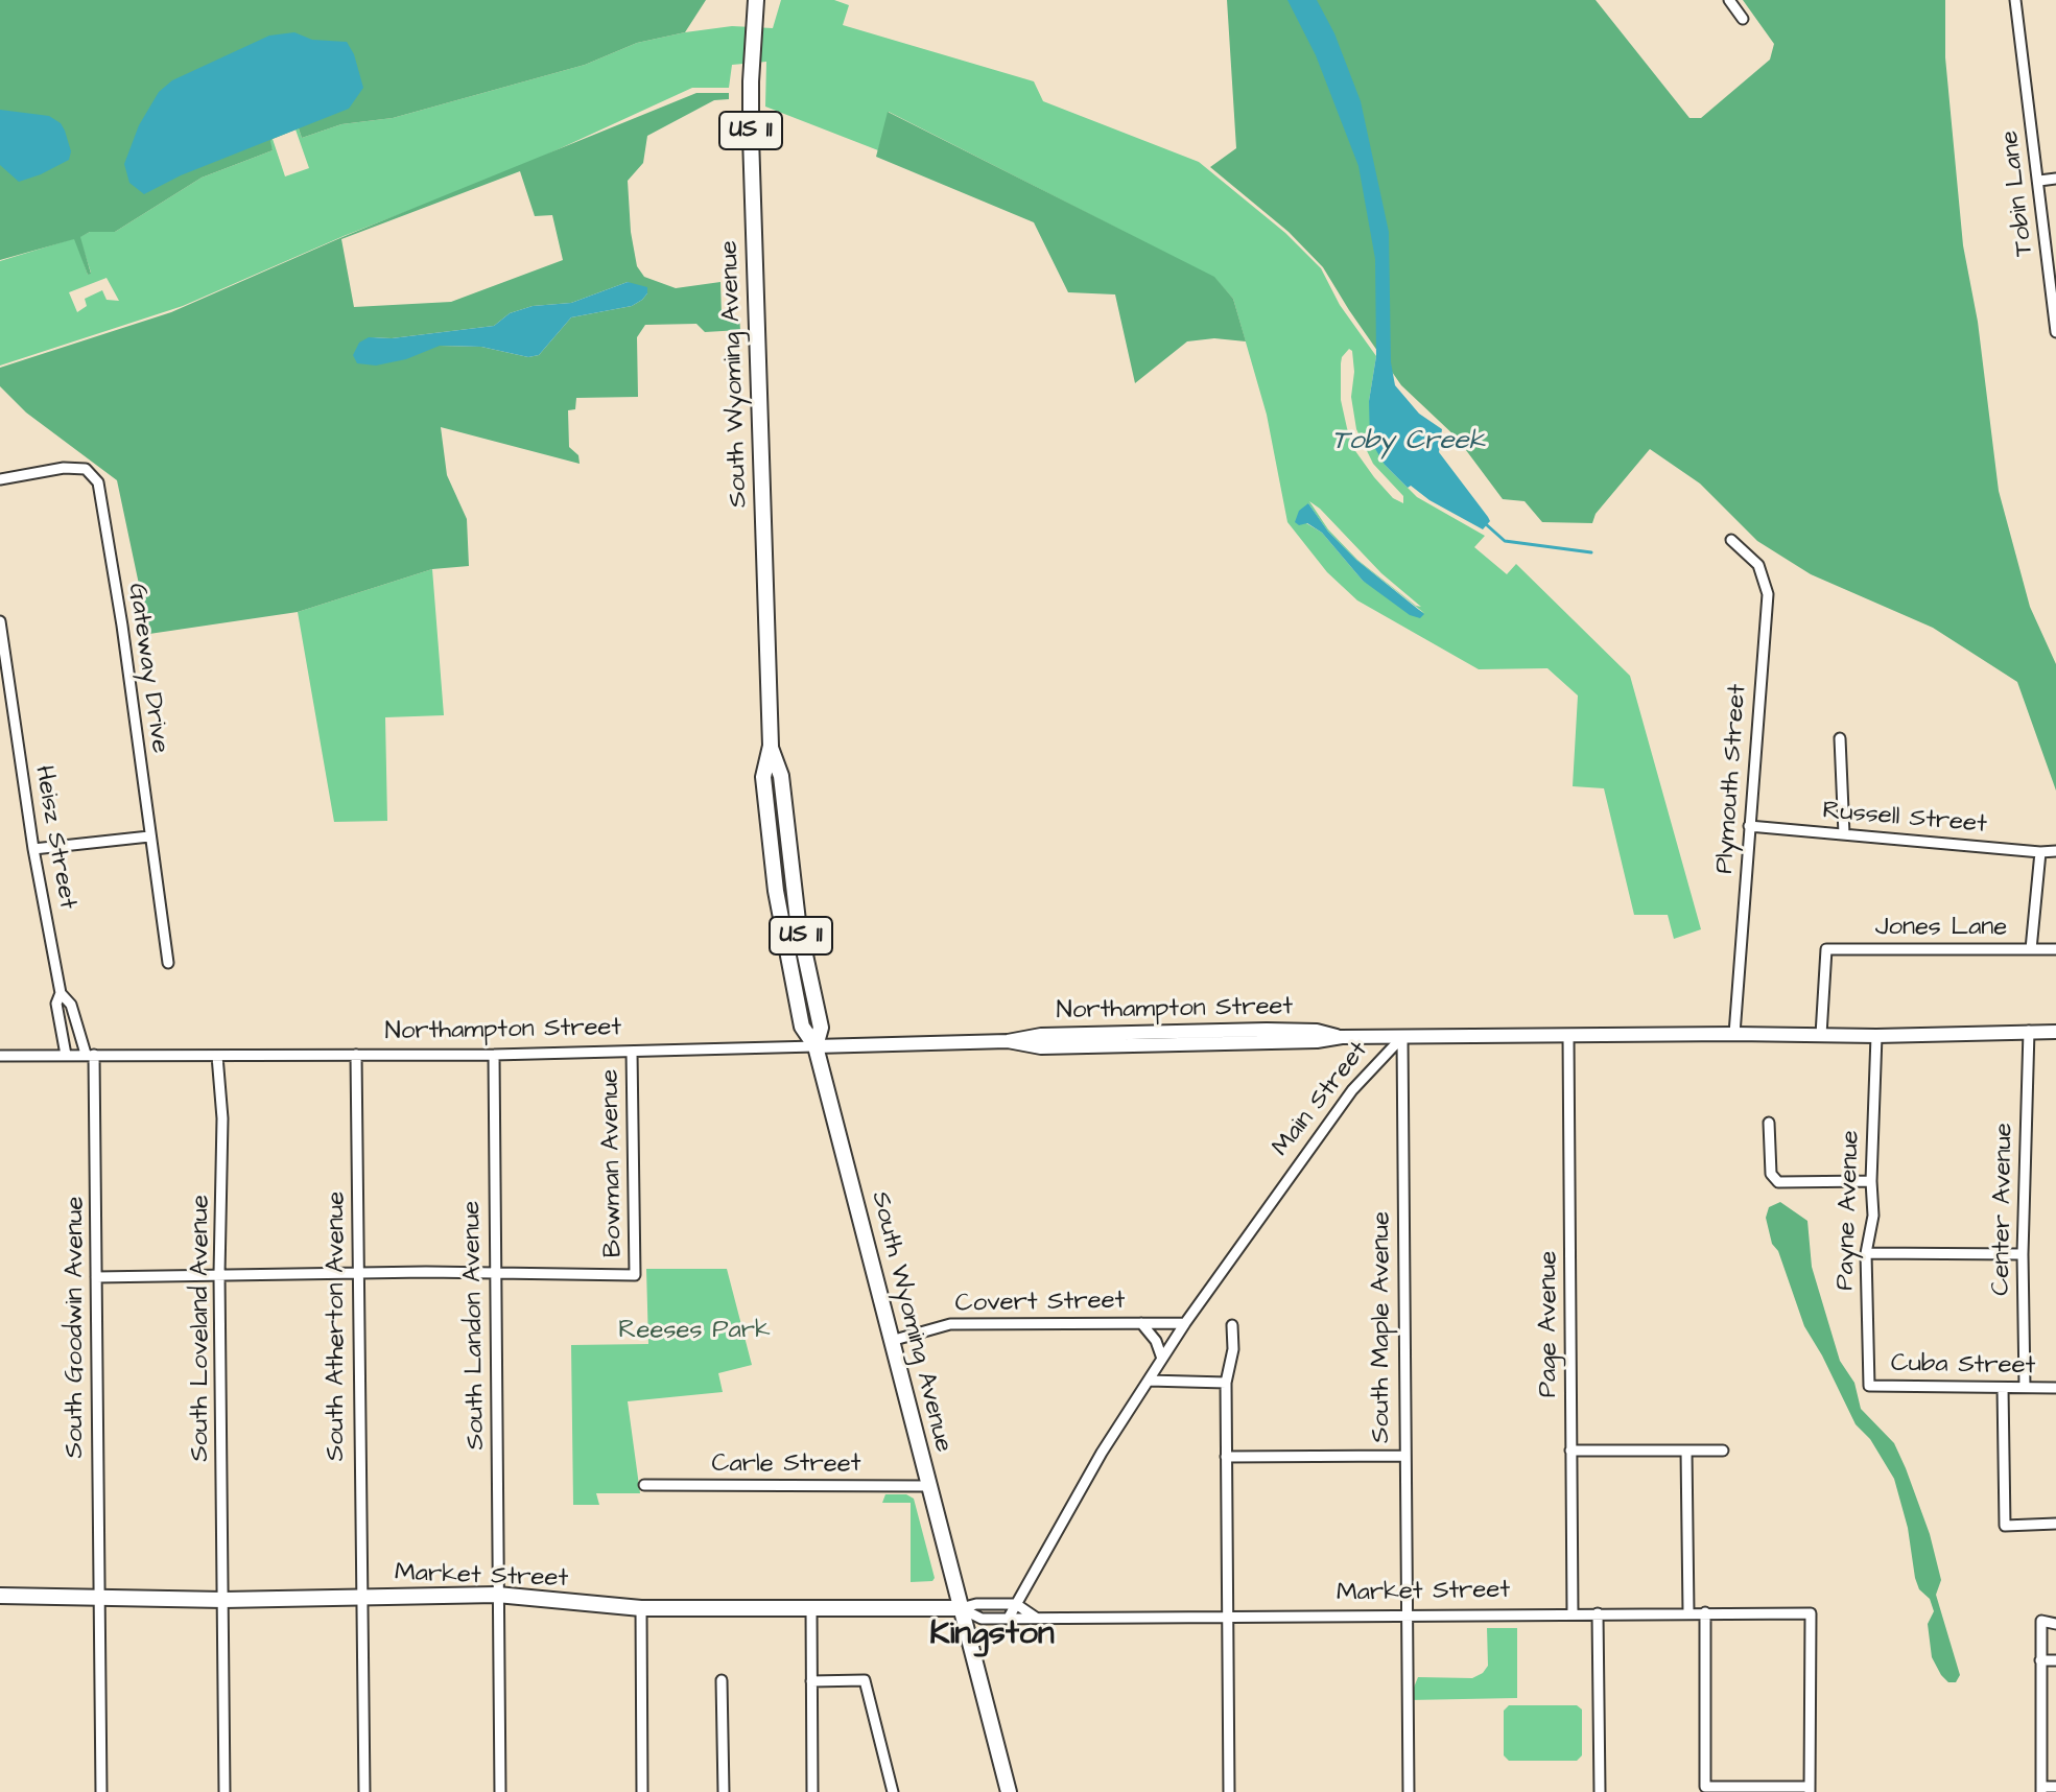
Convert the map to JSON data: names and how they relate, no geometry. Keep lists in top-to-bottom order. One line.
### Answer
{"streets":{"main road":["US 11","South Wyoming Avenue","Market Street"],"street":["Tobin Lane","Gateway Drive","Plymouth Street","Russell Street","Heisz Street","Jones Lane","Northampton Street","Main Street","Bowman Avenue","Center Avenue","Payne Avenue","Covert Street","Page Avenue","South Landon Avenue","South Atherton Avenue","South Goodwin Avenue","South Maple Avenue","South Loveland Avenue","Cuba Street","Carle Street"]},"crossings":[["US 11","South Wyoming Avenue"],["US 11","Market Street"],["South Wyoming Avenue","Northampton Street"],["South Wyoming Avenue","Covert Street"],["South Wyoming Avenue","Carle Street"],["South Wyoming Avenue","Market Street"],["Plymouth Street","Russell Street"],["Plymouth Street","Main Street"],["Heisz Street","Northampton Street"],["Heisz Street","South Goodwin Avenue"],["Jones Lane","Main Street"],["Northampton Street","Main Street"],["Northampton Street","Bowman Avenue"],["Northampton Street","South Landon Avenue"],["Northampton Street","South Atherton Avenue"],["Northampton Street","South Goodwin Avenue"],["Northampton Street","South Maple Avenue"],["Northampton Street","South Loveland Avenue"],["Main Street","Center Avenue"],["Main Street","Payne Avenue"],["Main Street","Covert Street"],["Main Street","Page Avenue"],["Main Street","South Maple Avenue"],["Main Street","Market Street"],["Bowman Avenue","South Landon Avenue"],["Center Avenue","Cuba Street"],["Payne Avenue","Cuba Street"],["Page Avenue","Market Street"],["South Landon Avenue","Market Street"],["South Atherton Avenue","Market Street"],["South Goodwin Avenue","Market Street"],["South Maple Avenue","Market Street"],["South Loveland Avenue","Market Street"]],"districts":["Kingston"],"water":["Toby Creek"],"parks":["Reeses Park"]}
